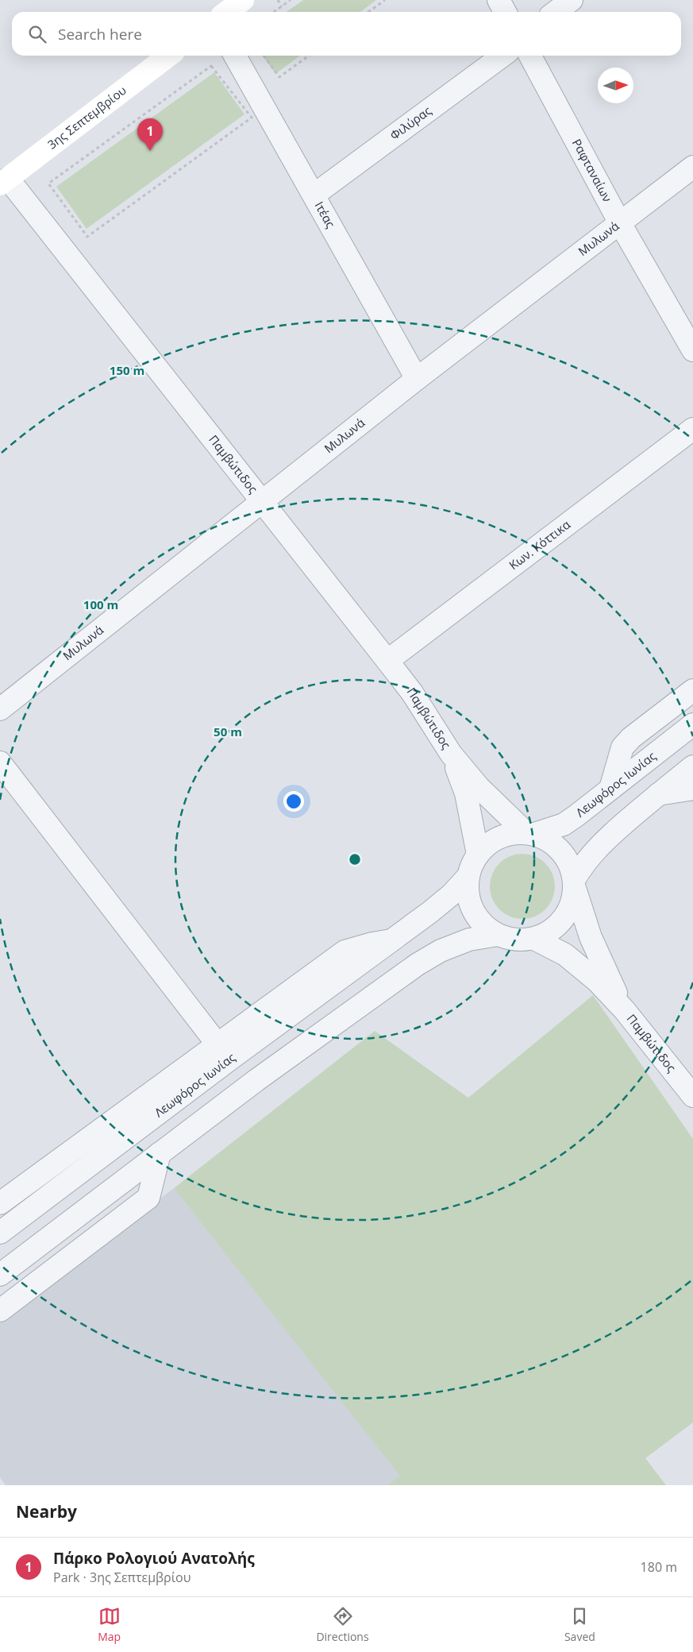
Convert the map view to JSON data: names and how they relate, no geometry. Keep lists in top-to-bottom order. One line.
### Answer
{"streets":{"main road":["3ης Σεπτεμβρίου"],"street":["Φιλύρας","Ραφταναίων","Ιτέας","Μυλωνά","Παμβώτιδος","Κων. Κόττικα","Λεωφόρος Ιωνίας"]},"crossings":[["3ης Σεπτεμβρίου","Παμβώτιδος"],["Φιλύρας","Ιτέας"],["Ραφταναίων","Μυλωνά"],["Ιτέας","Μυλωνά"],["Μυλωνά","Παμβώτιδος"],["Παμβώτιδος","Κων. Κόττικα"],["Παμβώτιδος","Λεωφόρος Ιωνίας"]],"north":"right","page":{"search":"Search here","pins":"1","heading":"Nearby","list":[{"mark":"1","name":"Πάρκο Ρολογιού Ανατολής","note":"Park · 3ης Σεπτεμβρίου","value":"180 m"}],"nav":["Map","Directions","Saved"]},"rings":["150 m","100 m","50 m"]}
